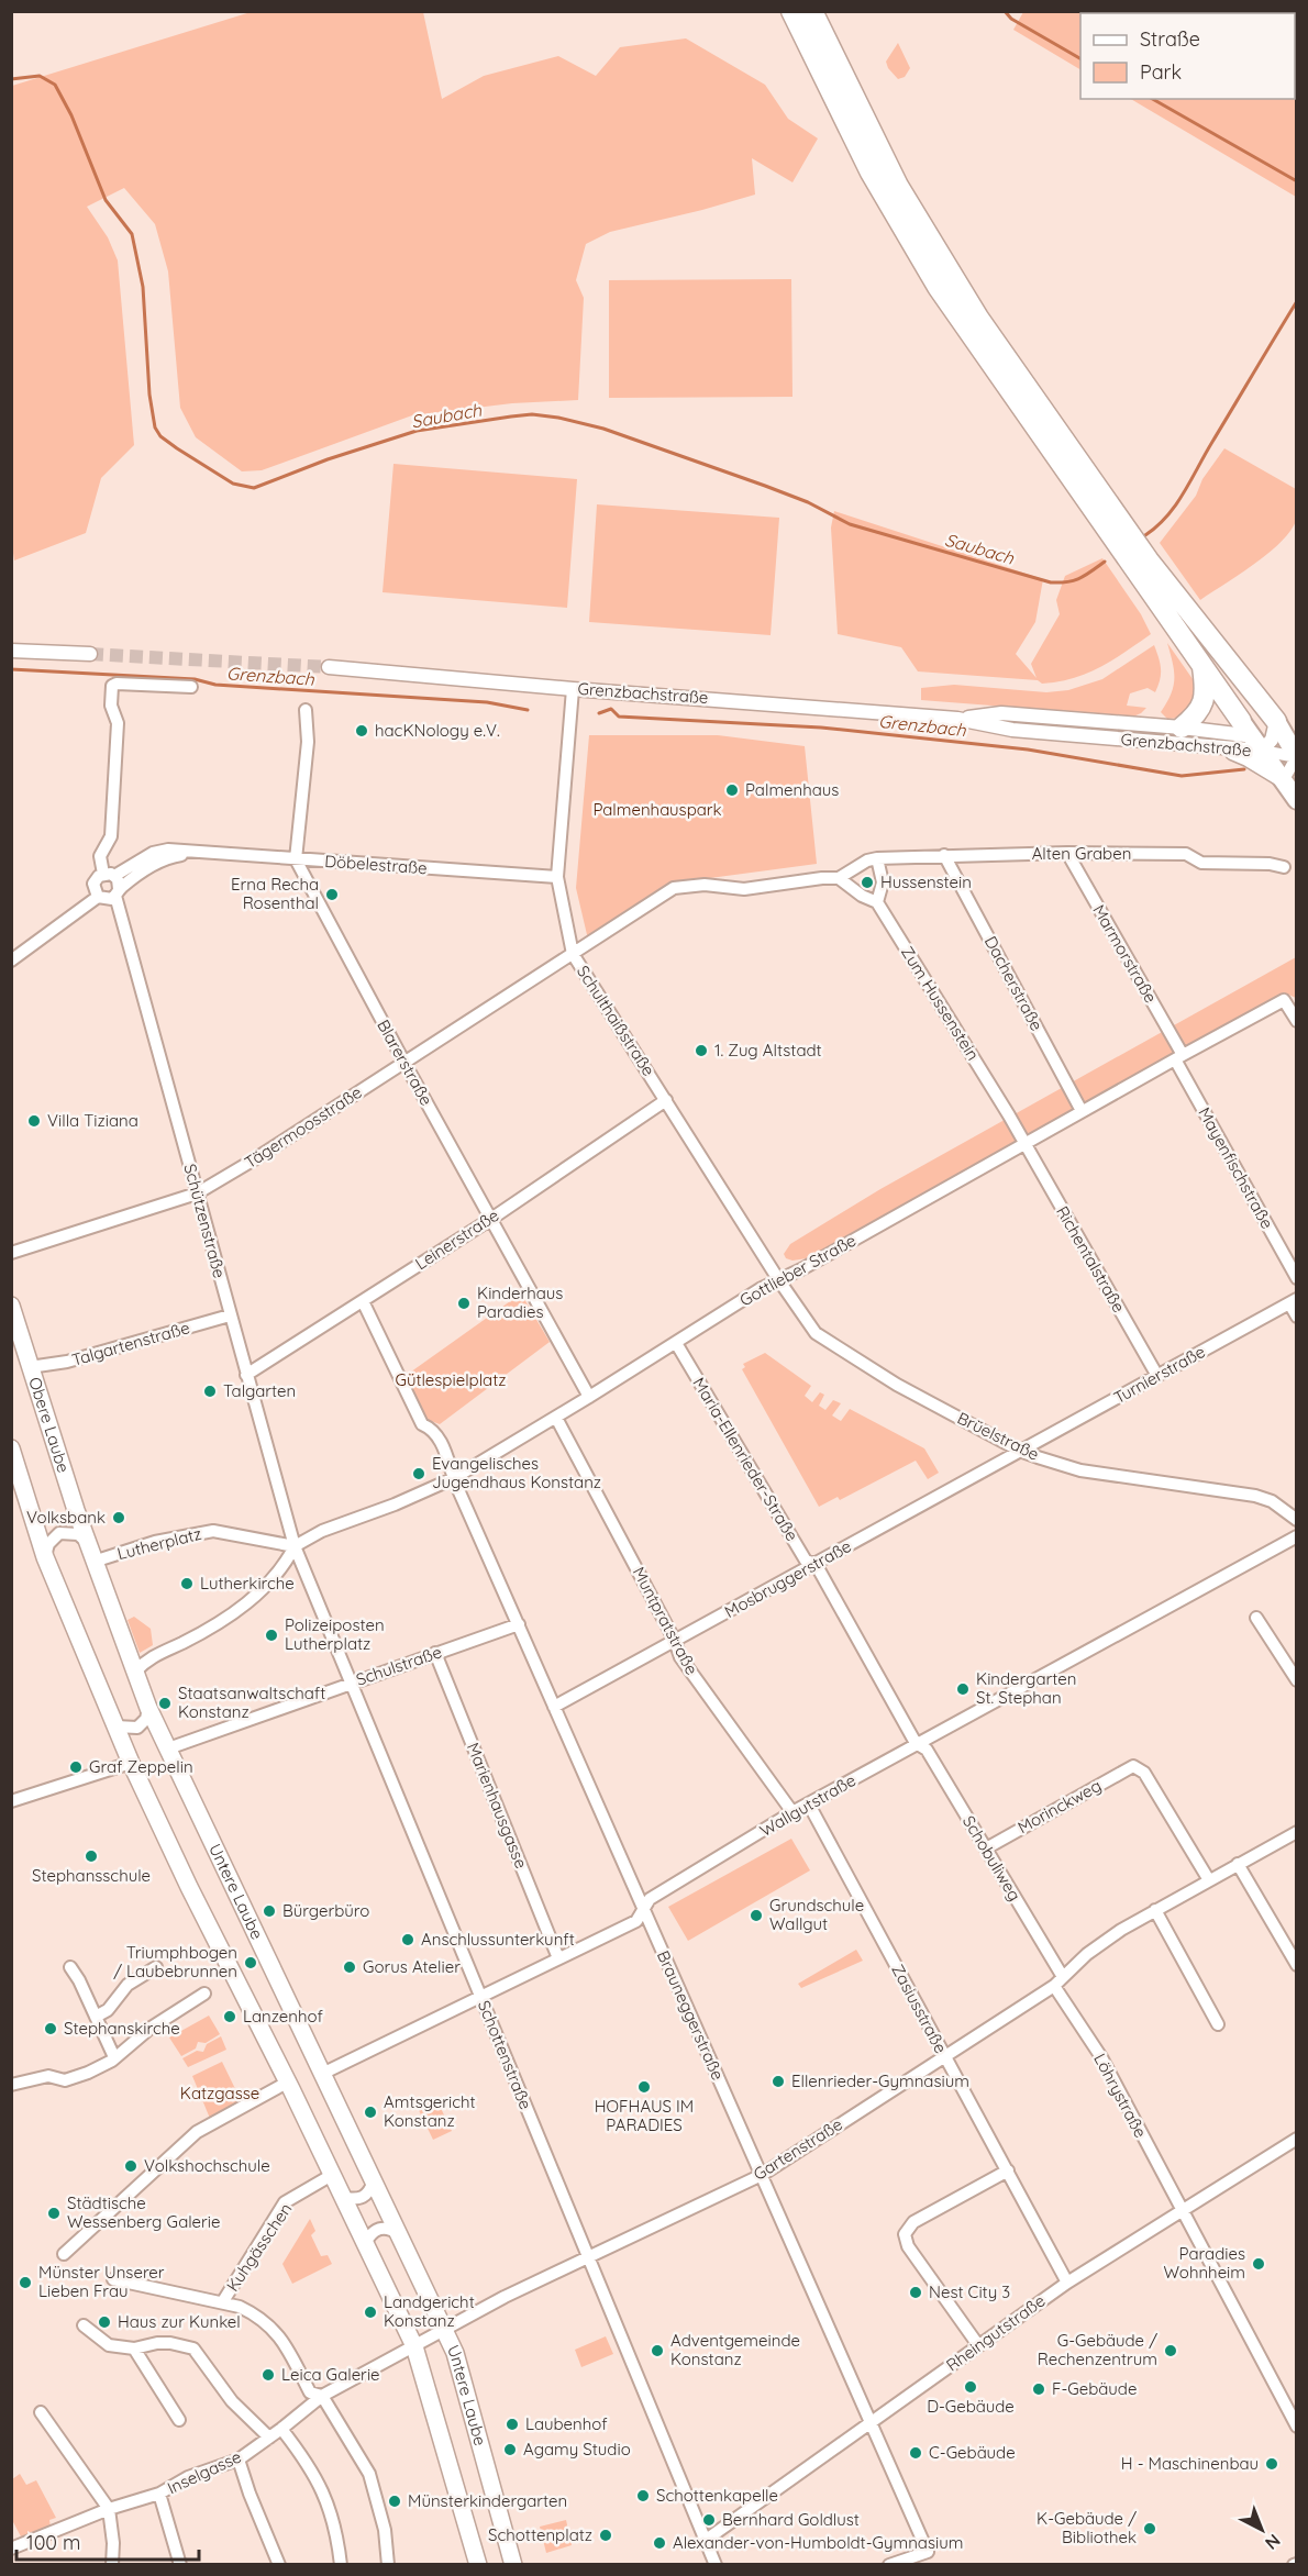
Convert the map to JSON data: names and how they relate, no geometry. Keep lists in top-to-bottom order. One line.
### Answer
{"streets":{"main road":["Obere Laube","Untere Laube"],"street":["Grenzbachstraße","Alten Graben","Döbelestraße","Marmorstraße","Dacherstraße","Zum Hussenstein","Schulthaißstraße","Blarerstraße","Tägermoosstraße","Mayenfischstraße","Schützenstraße","Leinerstraße","Richentalstraße","Gottlieber Straße","Talgartenstraße","Turnierstraße","Brüelstraße","Maria-Ellenrieder-Straße","Lutherplatz","Mosbruggerstraße","Muntpratstraße","Schulstraße","Marienhausgasse","Wallgutstraße","Morinckweg","Schobuliweg","Zasiusstraße","Brauneggerstraße","Schottenstraße","Löhrystraße","Gartenstraße","Kuhgässchen","Rheingutstraße","Inselgasse"]},"crossings":[["Grenzbachstraße","Schulthaißstraße"],["Alten Graben","Marmorstraße"],["Alten Graben","Dacherstraße"],["Alten Graben","Zum Hussenstein"],["Alten Graben","Schulthaißstraße"],["Alten Graben","Tägermoosstraße"],["Döbelestraße","Schulthaißstraße"],["Döbelestraße","Blarerstraße"],["Döbelestraße","Schützenstraße"],["Marmorstraße","Mayenfischstraße"],["Marmorstraße","Gottlieber Straße"],["Dacherstraße","Gottlieber Straße"],["Zum Hussenstein","Richentalstraße"],["Zum Hussenstein","Gottlieber Straße"],["Schulthaißstraße","Tägermoosstraße"],["Schulthaißstraße","Leinerstraße"],["Schulthaißstraße","Gottlieber Straße"],["Schulthaißstraße","Brüelstraße"],["Blarerstraße","Tägermoosstraße"],["Blarerstraße","Leinerstraße"],["Blarerstraße","Gottlieber Straße"],["Tägermoosstraße","Schützenstraße"],["Mayenfischstraße","Gottlieber Straße"],["Schützenstraße","Leinerstraße"],["Schützenstraße","Gottlieber Straße"],["Schützenstraße","Talgartenstraße"],["Schützenstraße","Lutherplatz"],["Schützenstraße","Schottenstraße"],["Leinerstraße","Brauneggerstraße"],["Richentalstraße","Gottlieber Straße"],["Richentalstraße","Turnierstraße"],["Gottlieber Straße","Brüelstraße"],["Gottlieber Straße","Maria-Ellenrieder-Straße"],["Gottlieber Straße","Lutherplatz"],["Gottlieber Straße","Muntpratstraße"],["Gottlieber Straße","Brauneggerstraße"],["Gottlieber Straße","Schottenstraße"],["Talgartenstraße","Obere Laube"],["Turnierstraße","Brüelstraße"],["Turnierstraße","Mosbruggerstraße"],["Obere Laube","Lutherplatz"],["Obere Laube","Untere Laube"],["Brüelstraße","Mosbruggerstraße"],["Maria-Ellenrieder-Straße","Mosbruggerstraße"],["Maria-Ellenrieder-Straße","Wallgutstraße"],["Maria-Ellenrieder-Straße","Schobuliweg"],["Lutherplatz","Schottenstraße"],["Mosbruggerstraße","Muntpratstraße"],["Mosbruggerstraße","Brauneggerstraße"],["Muntpratstraße","Wallgutstraße"],["Schulstraße","Marienhausgasse"],["Schulstraße","Untere Laube"],["Schulstraße","Brauneggerstraße"],["Schulstraße","Schottenstraße"],["Marienhausgasse","Wallgutstraße"],["Wallgutstraße","Schobuliweg"],["Wallgutstraße","Untere Laube"],["Wallgutstraße","Zasiusstraße"],["Wallgutstraße","Brauneggerstraße"],["Wallgutstraße","Schottenstraße"],["Morinckweg","Schobuliweg"],["Morinckweg","Gartenstraße"],["Schobuliweg","Löhrystraße"],["Schobuliweg","Gartenstraße"],["Untere Laube","Gartenstraße"],["Untere Laube","Kuhgässchen"],["Untere Laube","Inselgasse"],["Zasiusstraße","Gartenstraße"],["Zasiusstraße","Rheingutstraße"],["Brauneggerstraße","Gartenstraße"],["Brauneggerstraße","Rheingutstraße"],["Schottenstraße","Gartenstraße"],["Schottenstraße","Rheingutstraße"],["Löhrystraße","Gartenstraße"],["Löhrystraße","Rheingutstraße"],["Gartenstraße","Inselgasse"]],"water":["Saubach","Grenzbach"],"parks":["Palmenhauspark","Gütlespielplatz","Katzgasse"],"places":["hacKNology e.V.","Palmenhaus","Hussenstein","Erna Recha Rosenthal","1. Zug Altstadt","Villa Tiziana","Kinderhaus Paradies","Talgarten","Evangelisches Jugendhaus Konstanz","Volksbank","Lutherkirche","Polizeiposten Lutherplatz","Kindergarten St. Stephan","Staatsanwaltschaft Konstanz","Graf Zeppelin","Stephansschule","Bürgerbüro","Grundschule Wallgut","Anschlussunterkunft","Triumphbogen / Laubebrunnen","Gorus Atelier","Lanzenhof","Stephanskirche","Ellenrieder-Gymnasium","HOFHAUS IM PARADIES","Amtsgericht Konstanz","Volkshochschule","Städtische Wessenberg Galerie","Paradies Wohnheim","Münster Unserer Lieben Frau","Nest City 3","Landgericht Konstanz","Haus zur Kunkel","Adventgemeinde Konstanz","G-Gebäude / Rechenzentrum","Leica Galerie","D-Gebäude","F-Gebäude","Laubenhof","Agamy Studio","C-Gebäude","H - Maschinenbau","Schottenkapelle","Münsterkindergarten","Bernhard Goldlust","K-Gebäude / Bibliothek","Schottenplatz","Alexander-von-Humboldt-Gymnasium"],"legend":["Straße","Park"],"scale_bar":"100 m","north":"bottom right"}
